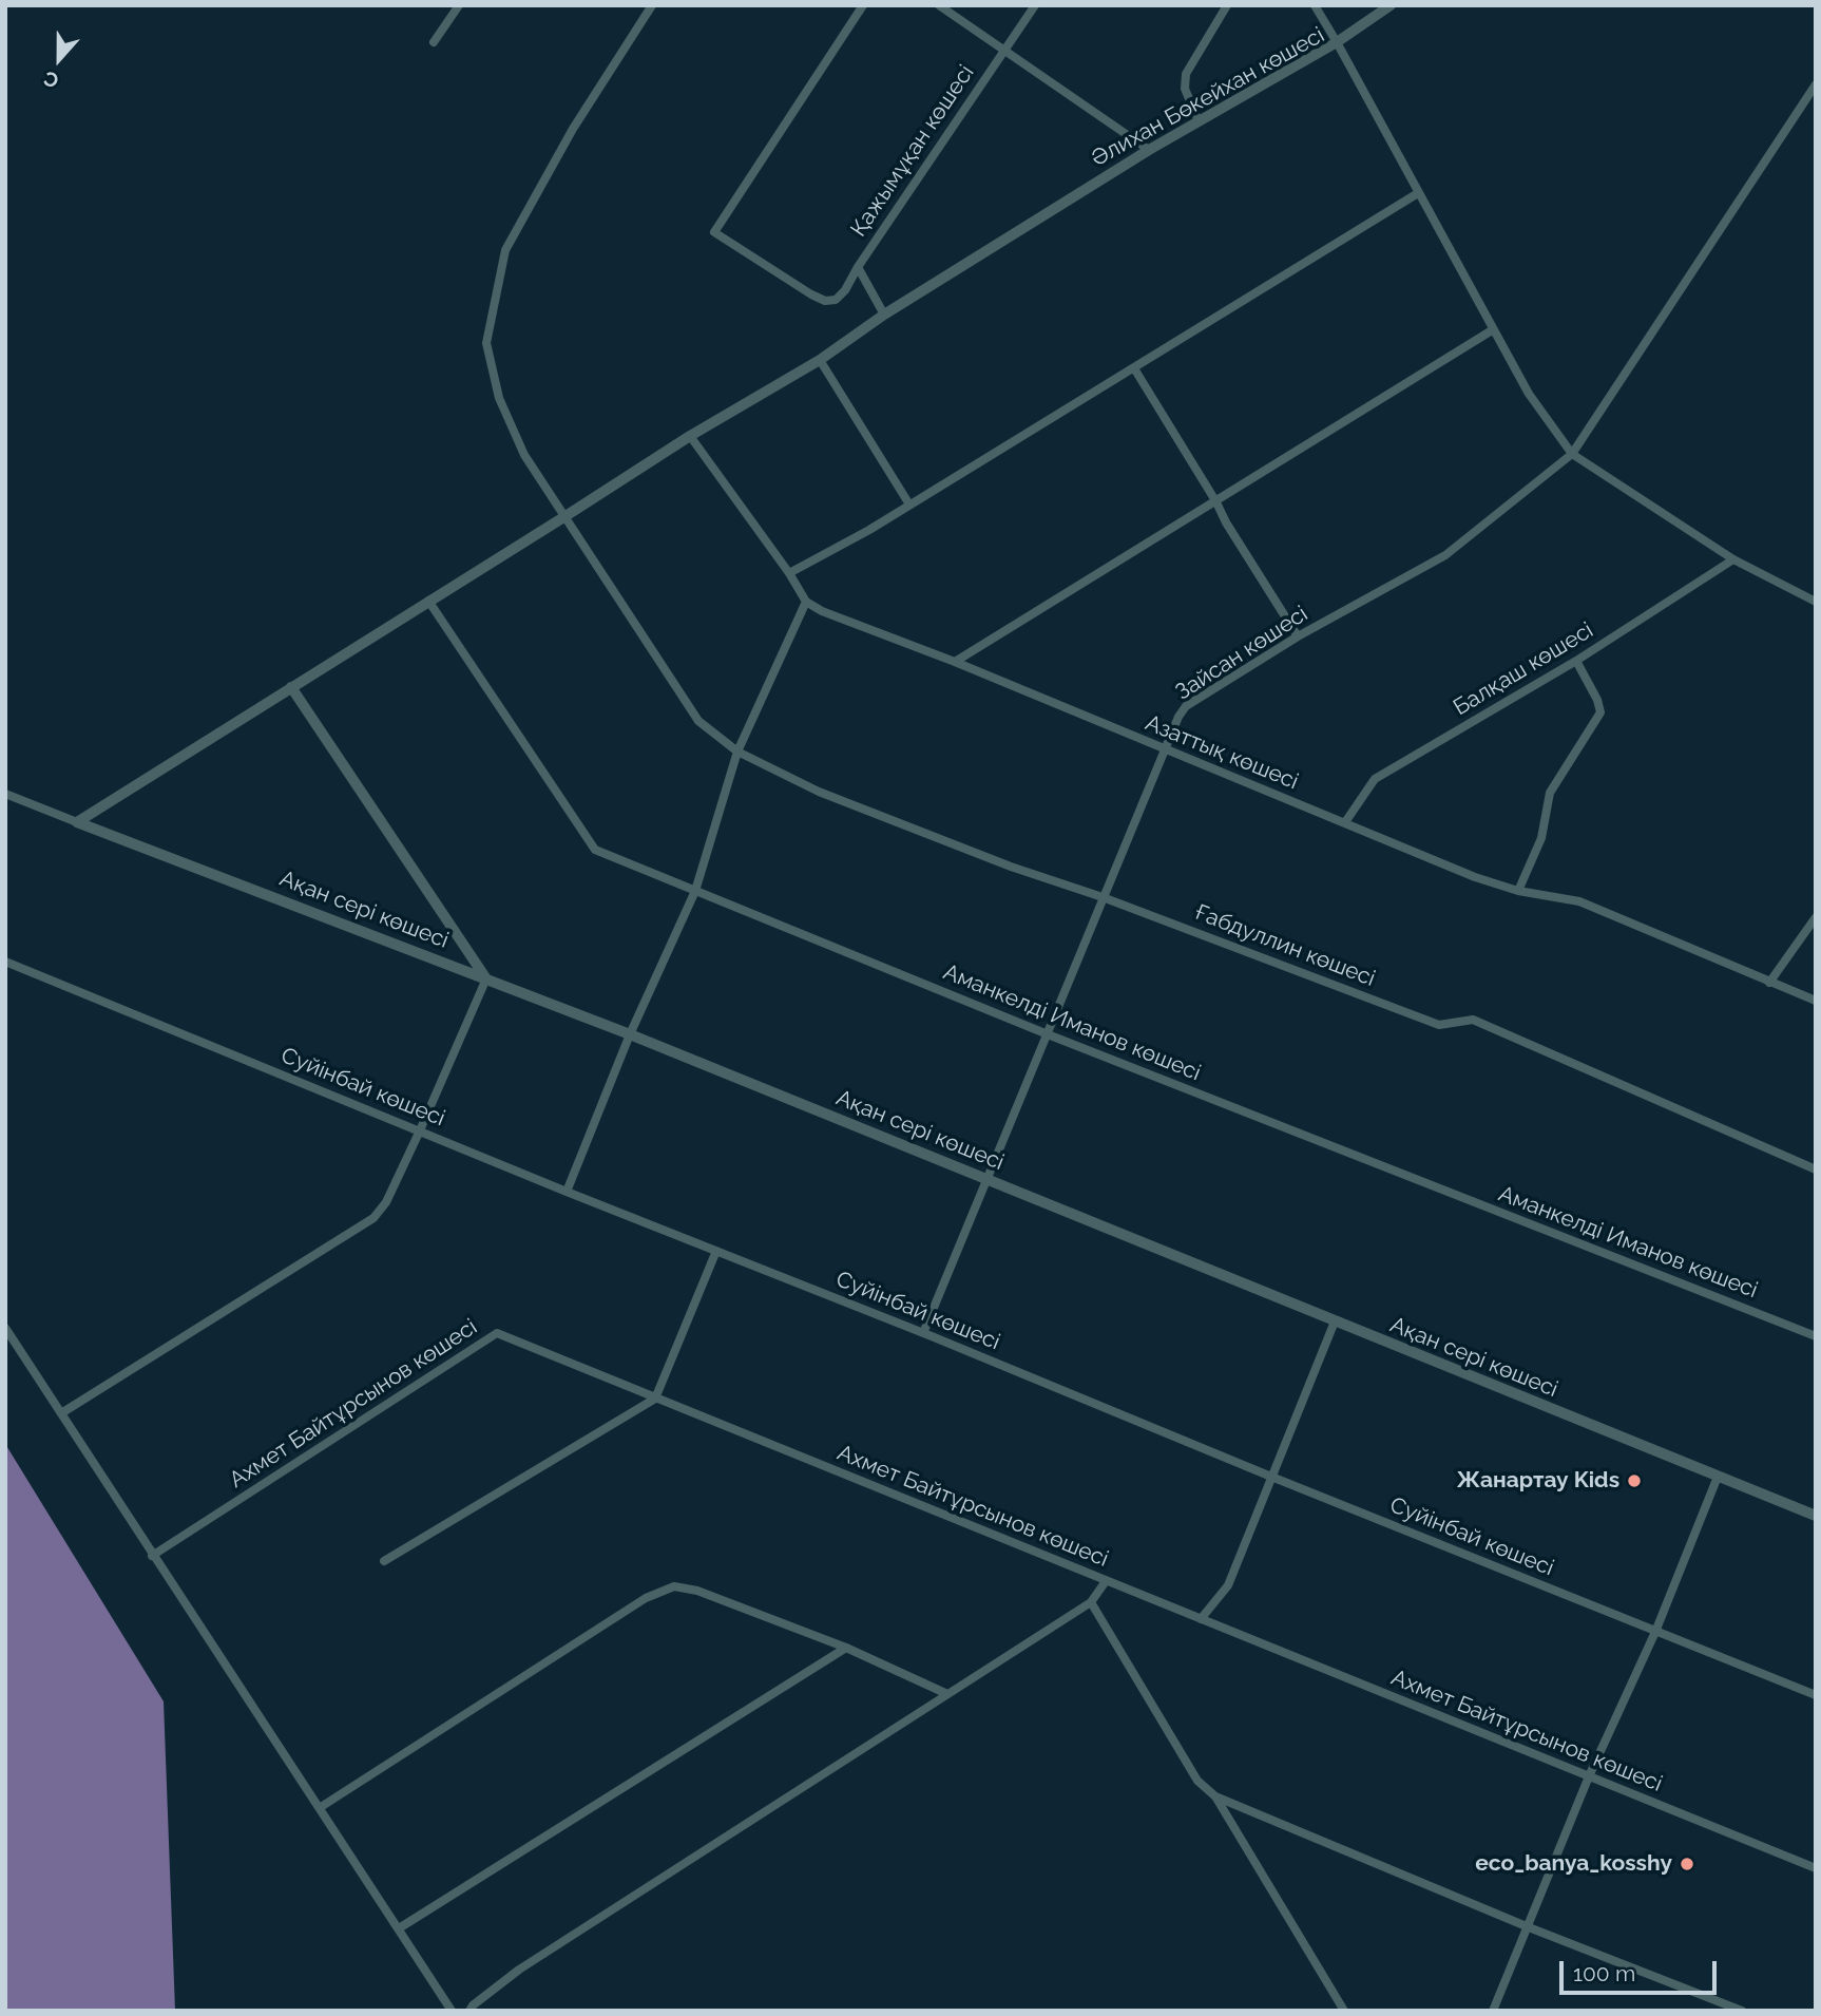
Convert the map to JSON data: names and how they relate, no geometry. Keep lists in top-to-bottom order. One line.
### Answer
{"streets":{"street":["Әлихан Бөкейхан көшесі","Қажымұқан көшесі","Зайсан көшесі","Балқаш көшесі","Азаттық көшесі","Ақан сері көшесі","Ғабдуллин көшесі","Аманкелді Иманов көшесі","Суйінбай көшесі","Ахмет Байтұрсынов көшесі"]},"crossings":[["Әлихан Бөкейхан көшесі","Қажымұқан көшесі"],["Әлихан Бөкейхан көшесі","Зайсан көшесі"],["Зайсан көшесі","Азаттық көшесі"],["Зайсан көшесі","Ақан сері көшесі"],["Зайсан көшесі","Ғабдуллин көшесі"],["Зайсан көшесі","Аманкелді Иманов көшесі"],["Зайсан көшесі","Суйінбай көшесі"],["Балқаш көшесі","Азаттық көшесі"]],"places":["Жанартау Kids","eco_banya_kosshy"],"scale_bar":"100 m","north":"bottom"}
